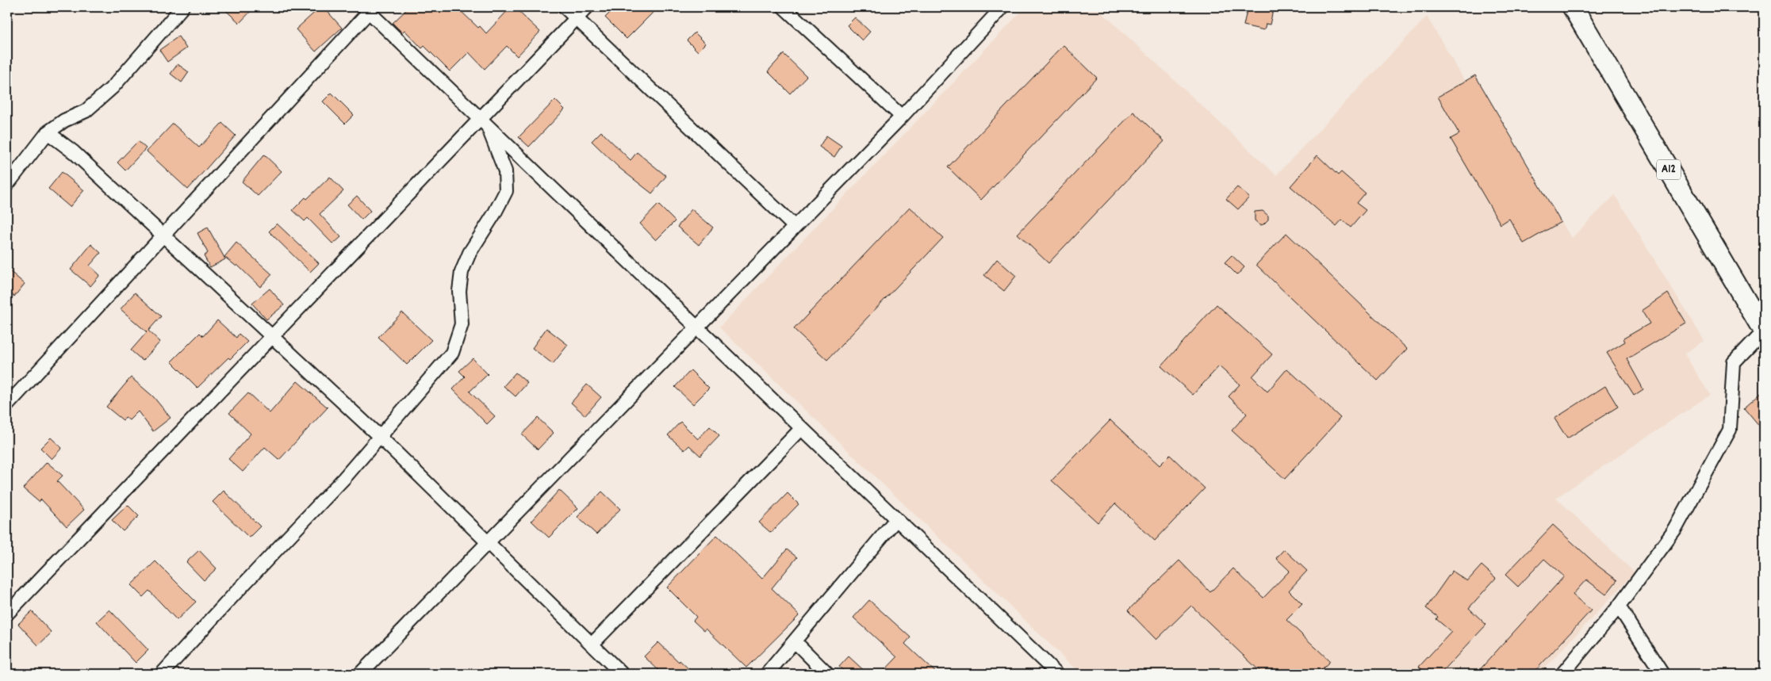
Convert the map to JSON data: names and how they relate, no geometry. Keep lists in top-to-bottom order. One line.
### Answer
{"streets":{"main road":["A12"]}}
